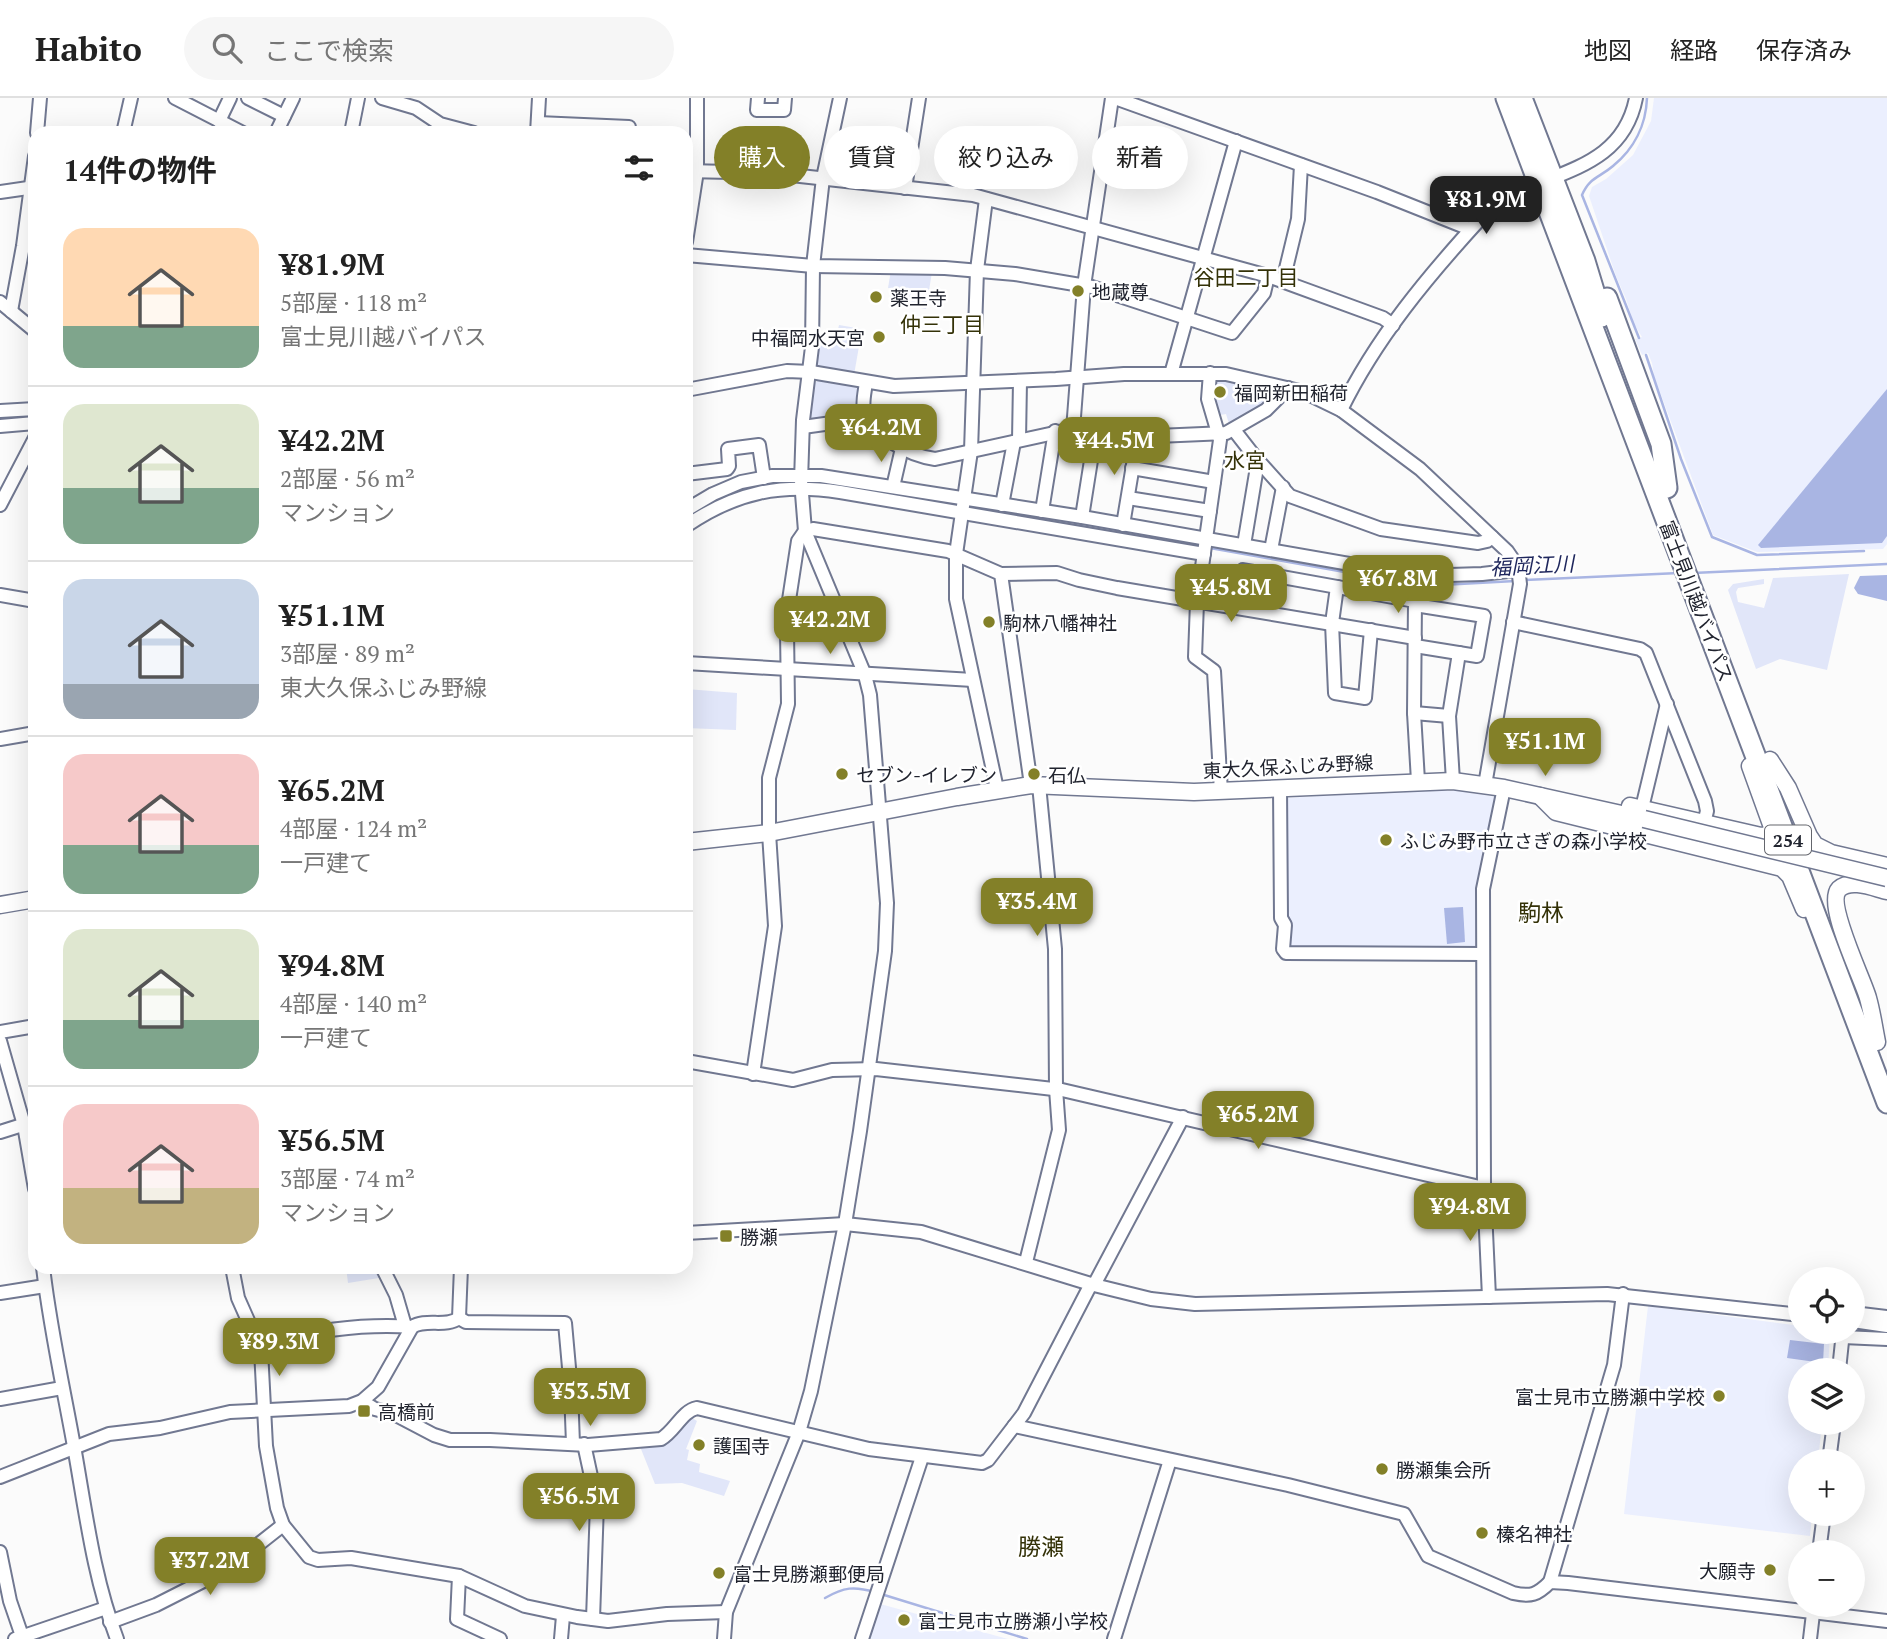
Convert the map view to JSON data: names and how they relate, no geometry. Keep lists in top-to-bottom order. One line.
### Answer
{"streets":{"highway":["富士見川越バイパス","254"],"main road":["東大久保ふじみ野線"]},"crossings":[["富士見川越バイパス","254"]],"districts":["谷田二丁目","仲三丁目","水宮","駒林","勝瀬"],"water":["福岡江川"],"places":{"other":["地蔵尊","薬王寺","中福岡水天宮","福岡新田稲荷","駒林八幡神社","セブン-イレブン","石仏","ふじみ野市立さぎの森小学校","富士見市立勝瀬中学校","護国寺","勝瀬集会所","榛名神社","大願寺","富士見勝瀬郵便局","富士見市立勝瀬小学校"],"transit":["勝瀬","高橋前"]},"page":{"header":"Habito","search":"ここで検索","nav":["地図","経路","保存済み"],"chip":["購入","賃貸","絞り込み","新着"],"heading":"14件の物件","price":["¥81.9M","¥64.2M","¥44.5M","¥67.8M","¥45.8M","¥42.2M","¥51.1M","¥35.4M","¥65.2M","¥94.8M","¥89.3M","¥53.5M","¥56.5M","¥37.2M"],"list":[{"name":"¥81.9M","note":"5部屋 · 118 m² · 富士見川越バイパス"},{"name":"¥42.2M","note":"2部屋 · 56 m² · マンション"},{"name":"¥51.1M","note":"3部屋 · 89 m² · 東大久保ふじみ野線"},{"name":"¥65.2M","note":"4部屋 · 124 m² · 一戸建て"},{"name":"¥94.8M","note":"4部屋 · 140 m² · 一戸建て"},{"name":"¥56.5M","note":"3部屋 · 74 m² · マンション"}],"map_buttons":["+","−"]}}
